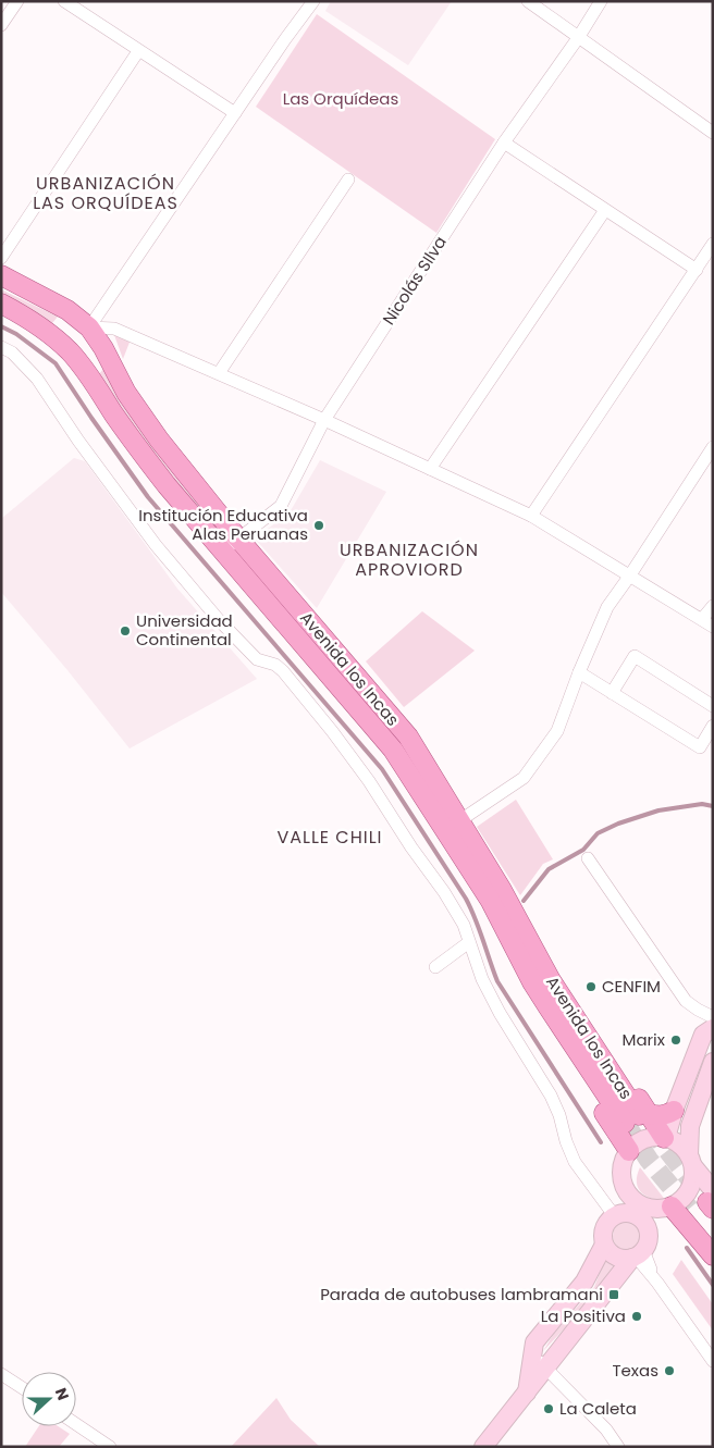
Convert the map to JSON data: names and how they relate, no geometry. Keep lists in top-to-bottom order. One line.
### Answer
{"streets":{"main road":["Avenida los Incas"],"street":["Nicolás SIlva"]},"crossings":[["Nicolás SIlva","Avenida los Incas"]],"districts":["URBANIZACIÓN LAS ORQUÍDEAS","URBANIZACIÓN APROVIORD","VALLE CHILI"],"parks":["Las Orquídeas"],"places":{"other":["Institución Educativa Alas Peruanas","Universidad Continental","CENFIM","Marix","La Positiva","Texas","La Caleta"],"transit":["Parada de autobuses lambramani"]},"north":"right"}
